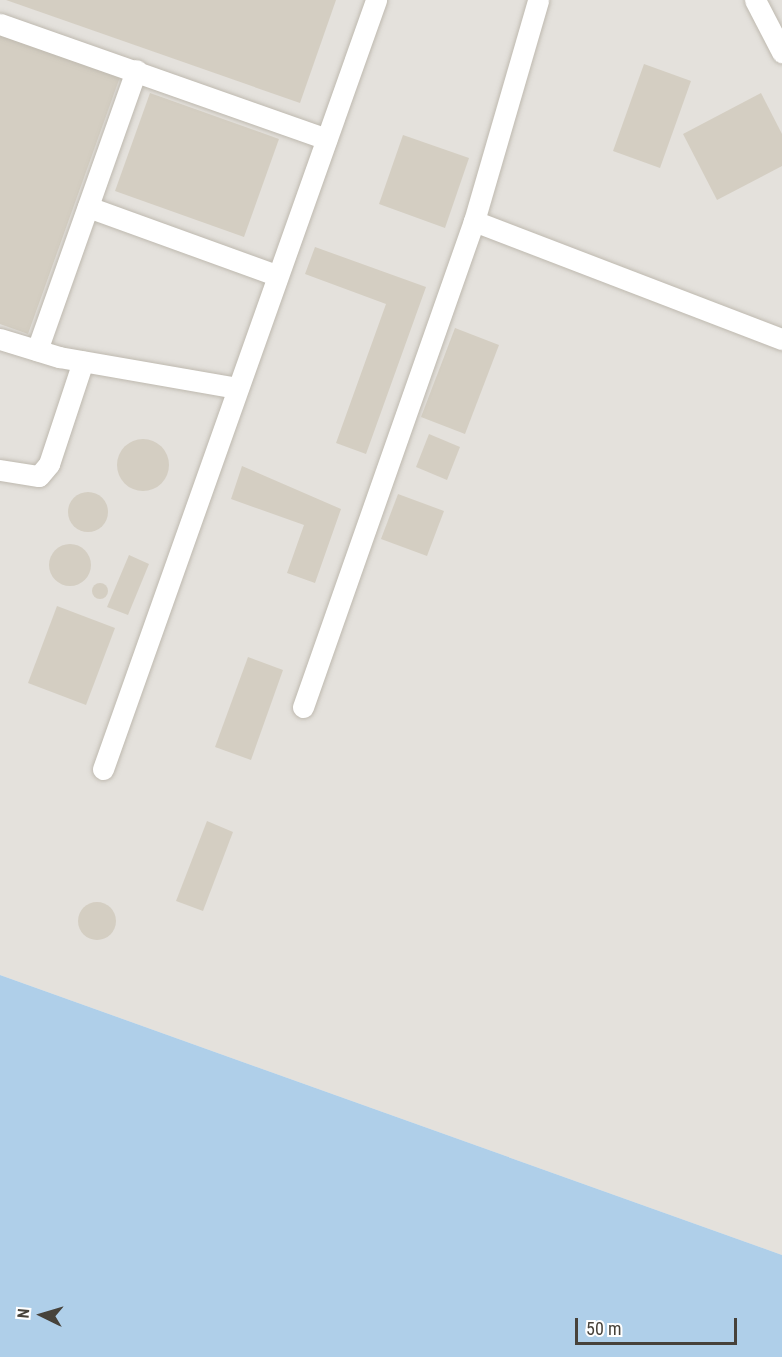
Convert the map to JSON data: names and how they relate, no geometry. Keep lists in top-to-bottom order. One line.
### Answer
{"scale_bar":"50 m","north":"left"}
